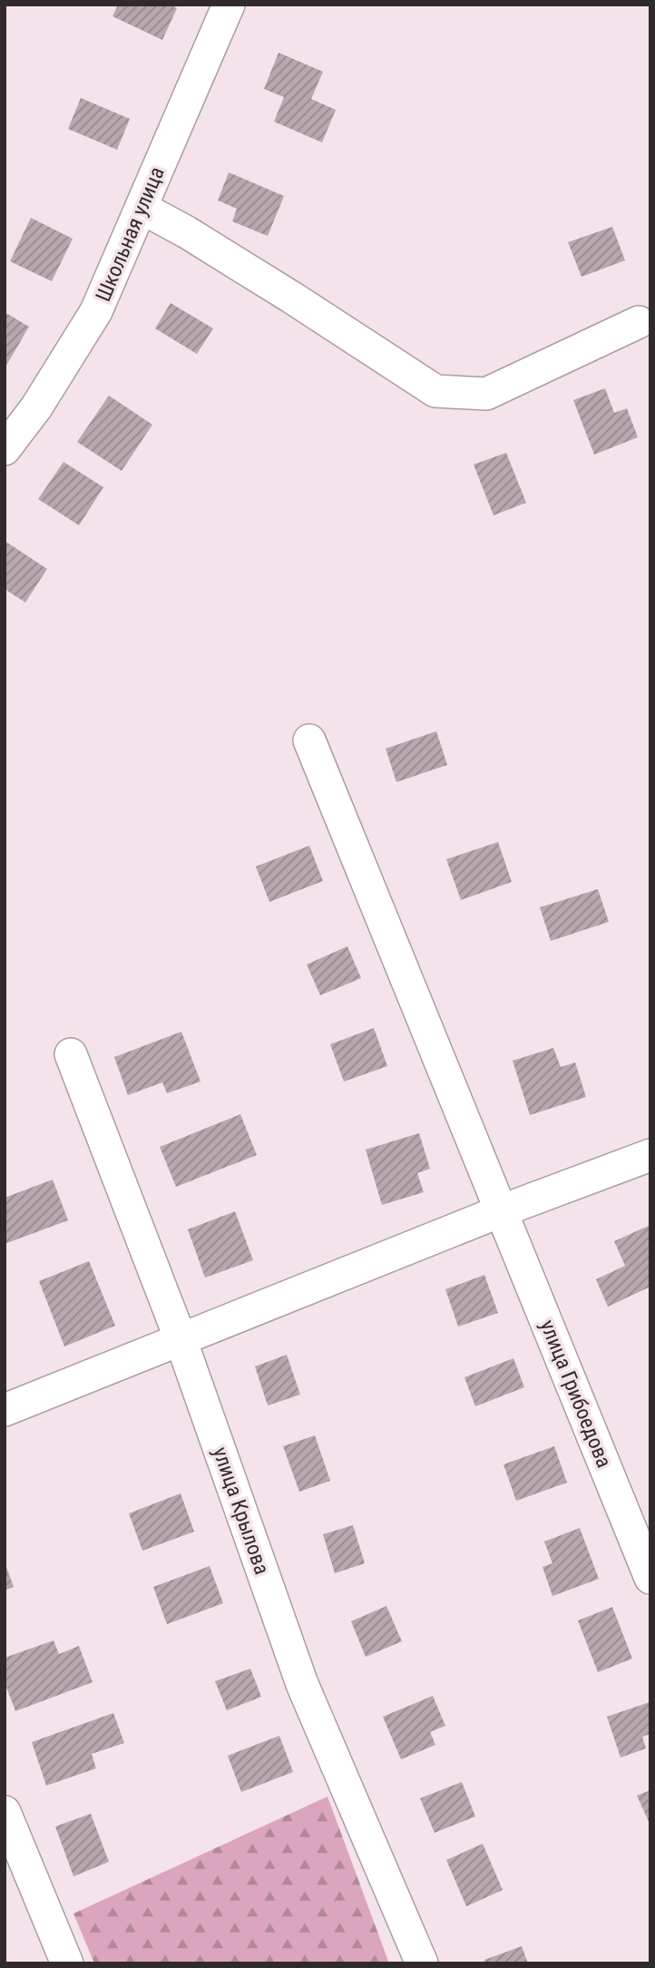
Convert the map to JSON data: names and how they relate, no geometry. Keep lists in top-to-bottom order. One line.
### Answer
{"streets":{"street":["Школьная улица","улица Грибоедова","улица Крылова"]}}
